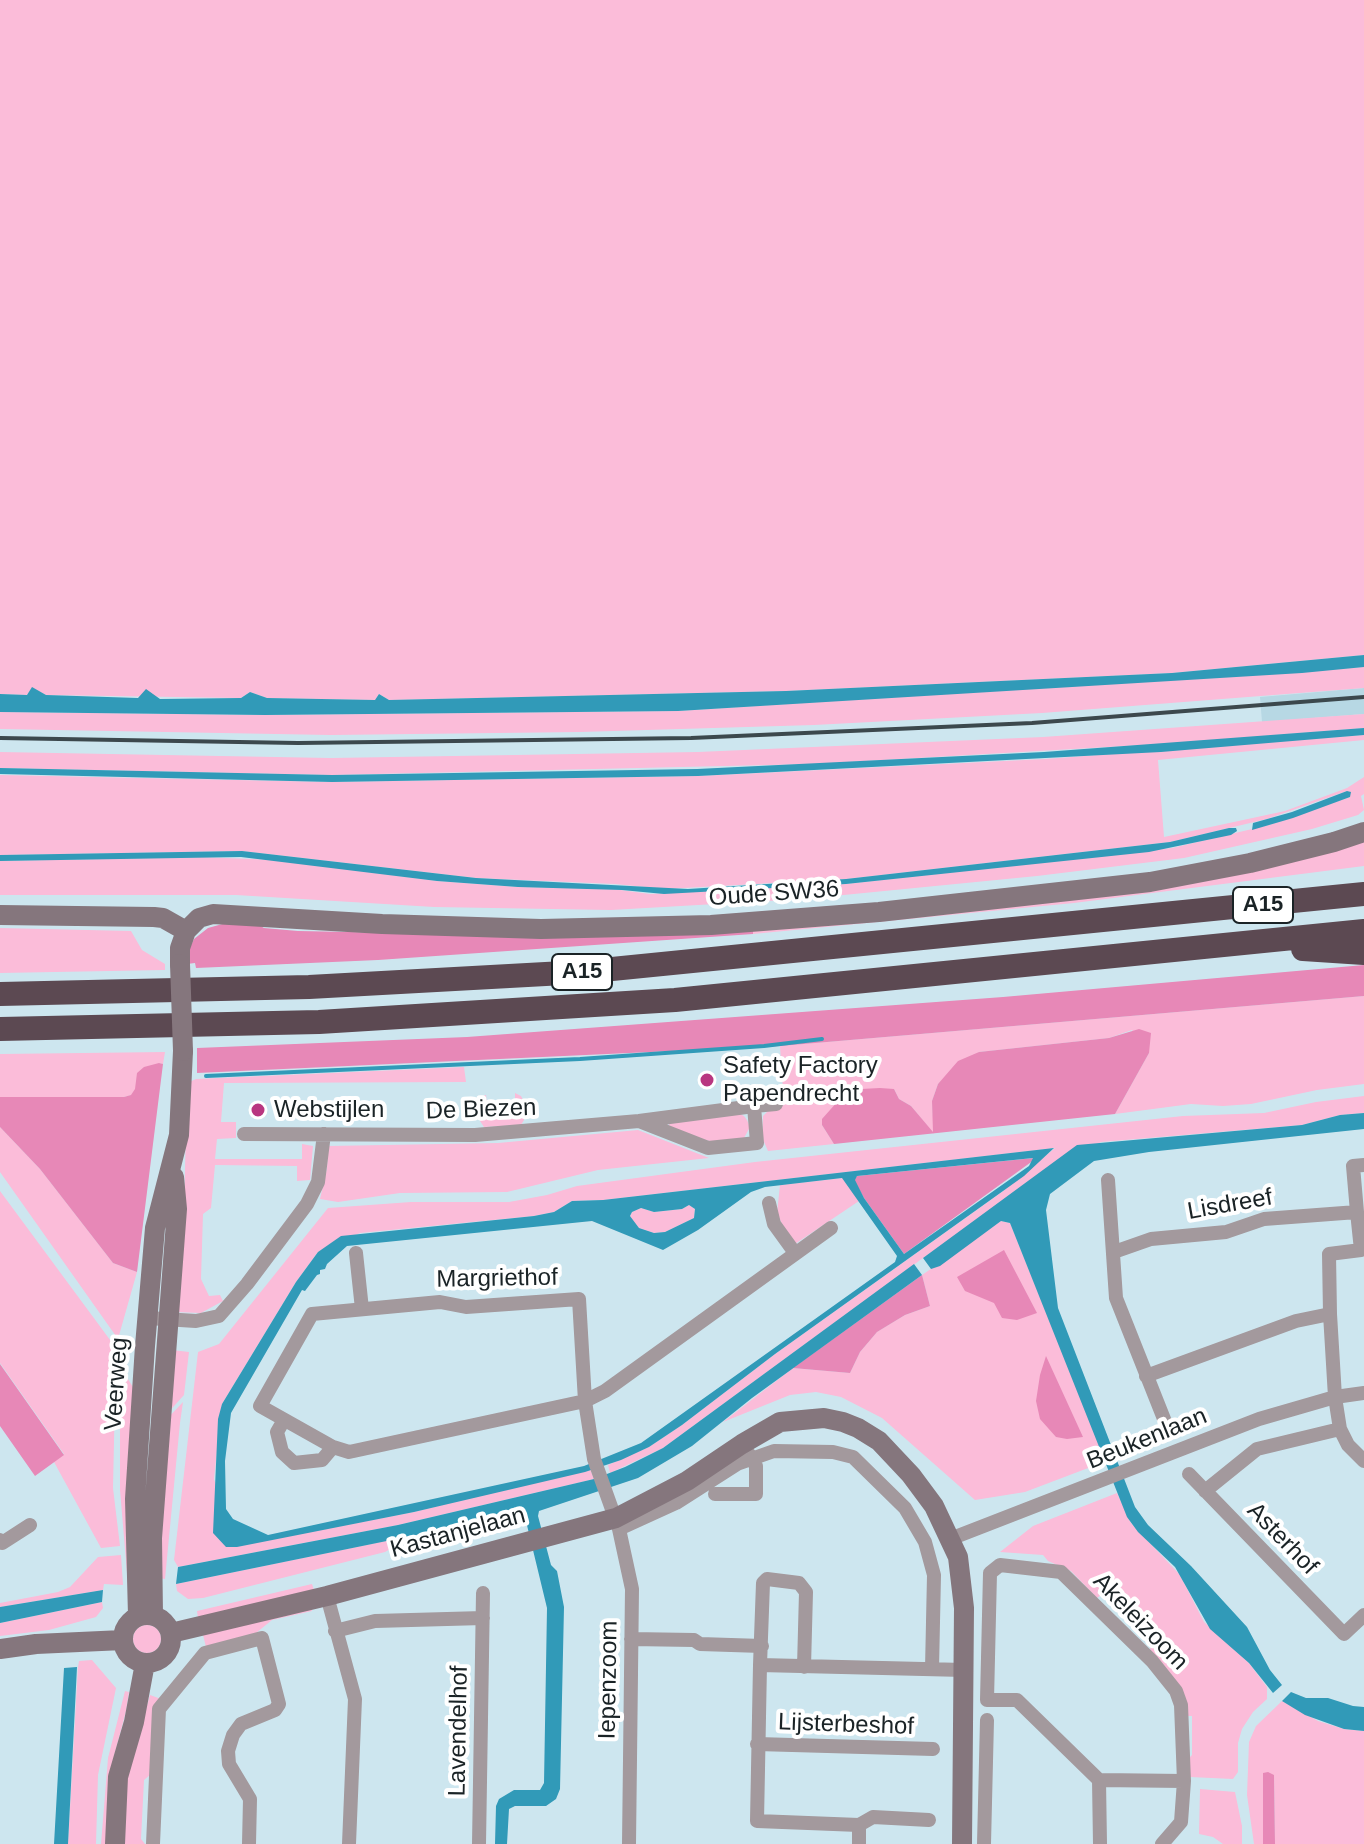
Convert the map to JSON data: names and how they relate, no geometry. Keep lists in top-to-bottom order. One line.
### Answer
{"streets":{"highway":["A15"],"street":["Oude SW36","De Biezen","Lisdreef","Margriethof","Veerweg","Beukenlaan","Kastanjelaan","Asterhof","Akeleizoom","Iepenzoom","Lijsterbeshof","Lavendelhof"]},"crossings":[["Oude SW36","Veerweg"],["Margriethof","Kastanjelaan"],["Margriethof","Iepenzoom"],["Veerweg","Kastanjelaan"],["Beukenlaan","Kastanjelaan"],["Kastanjelaan","Iepenzoom"]],"places":["Safety Factory Papendrecht","Webstijlen"]}
